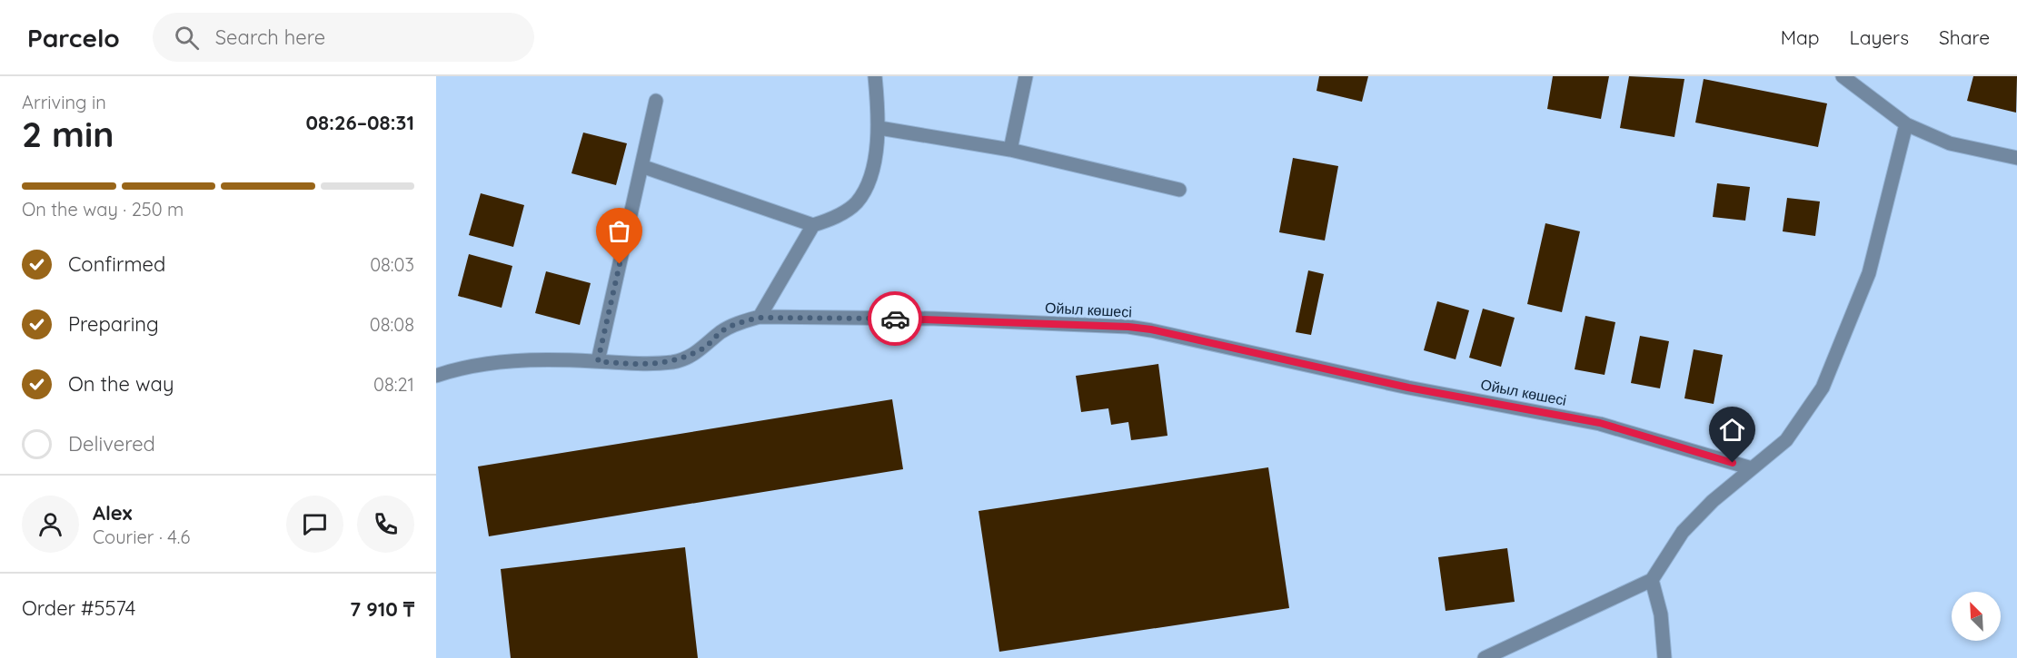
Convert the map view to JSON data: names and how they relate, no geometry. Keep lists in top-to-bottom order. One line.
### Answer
{"streets":{"street":["Ойыл көшесі"]},"north":"top left","page":{"header":"Parcelo","search":"Search here","nav":["Map","Layers","Share"],"heading":["2 min","Arriving in","08:26–08:31"],"panel":["Alex","Courier · 4.6","Order #5574","7 910 ₸"],"bar":"On the way · 250 m","list":[["Confirmed","08:03"],["Preparing","08:08"],["On the way","08:21"],"Delivered"]}}
